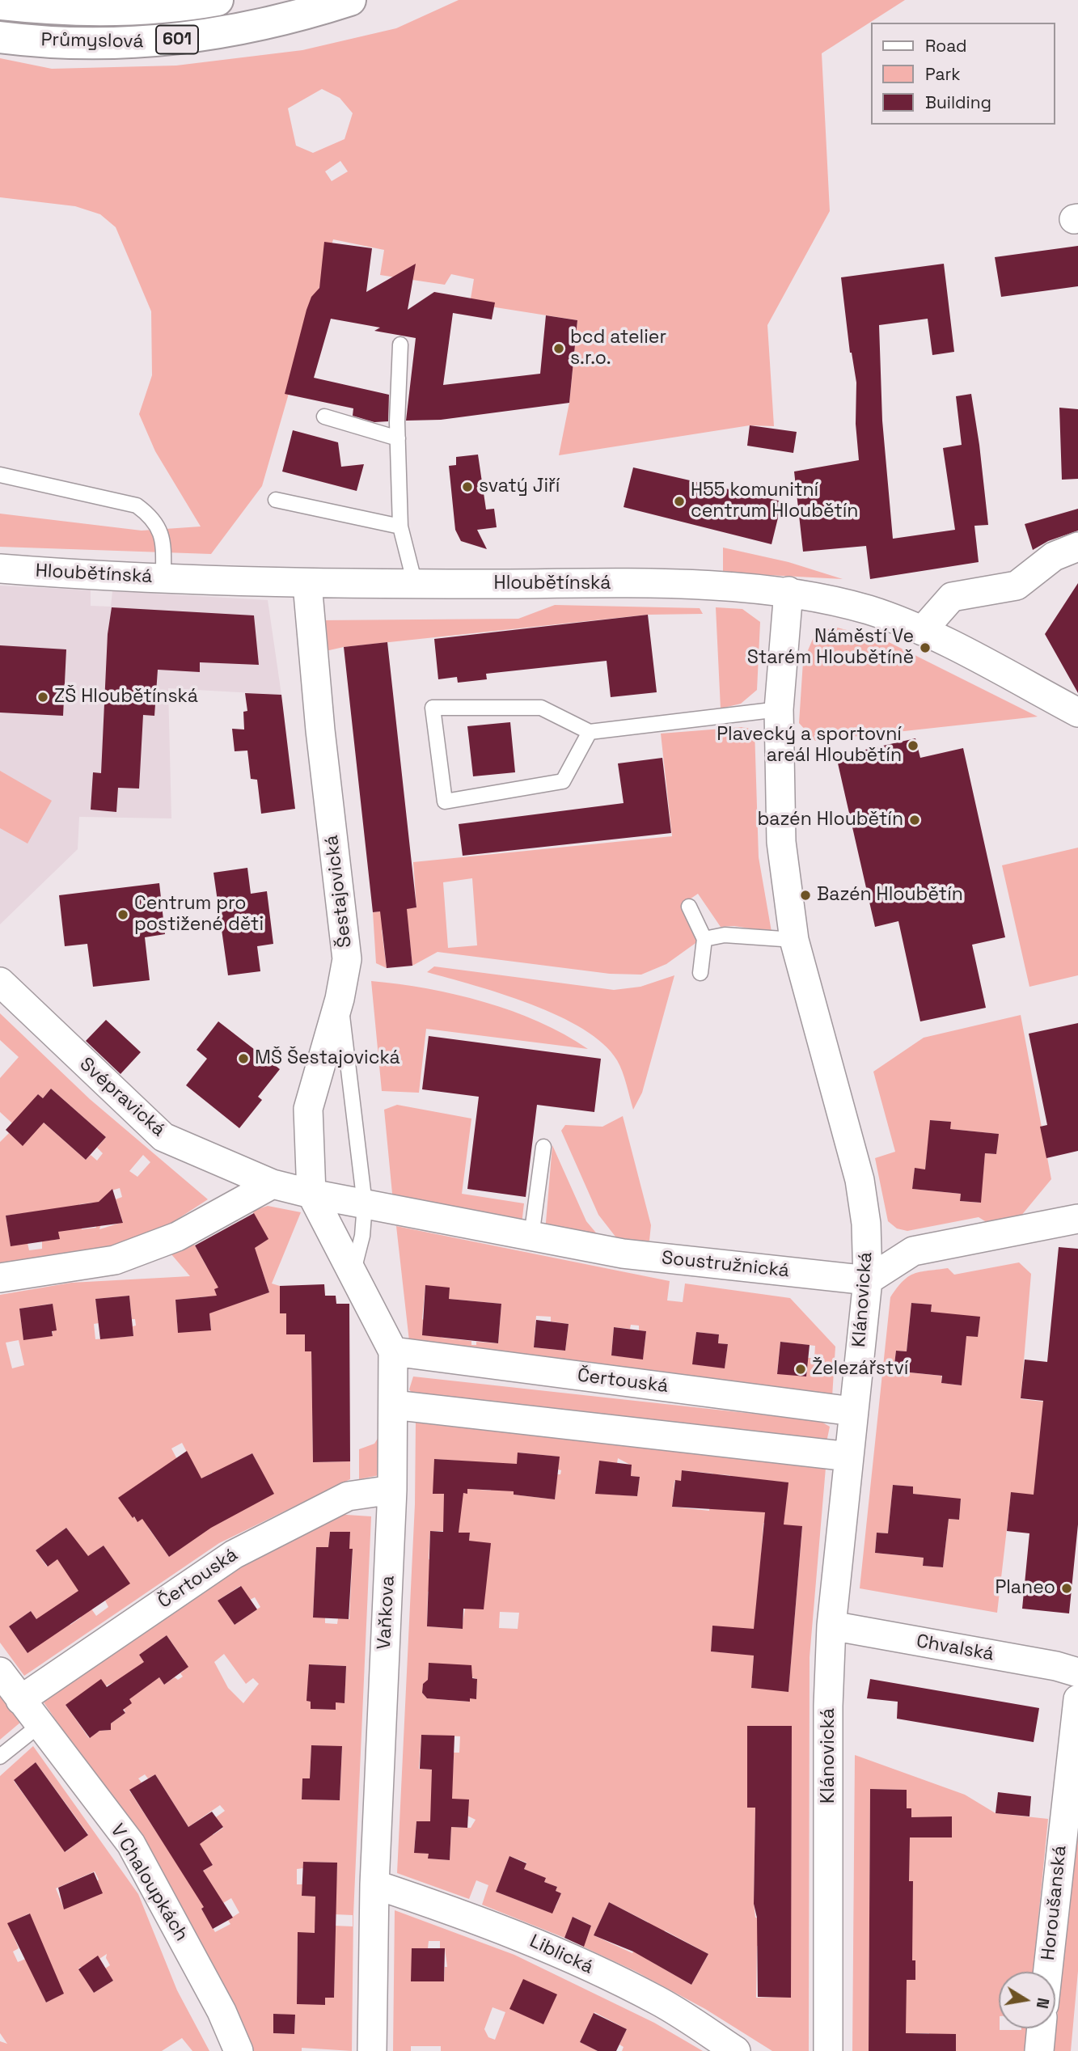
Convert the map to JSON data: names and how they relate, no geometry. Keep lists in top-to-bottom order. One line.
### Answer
{"streets":{"main road":["601","Průmyslová"],"street":["Hloubětínská","Šestajovická","Svépravická","Soustružnická","Klánovická","Čertouská","Vaňkova","Chvalská","V Chaloupkách","Horoušanská","Liblická"]},"crossings":[["Hloubětínská","Šestajovická"],["Hloubětínská","Klánovická"],["Šestajovická","Svépravická"],["Šestajovická","Vaňkova"],["Svépravická","Soustružnická"],["Svépravická","Vaňkova"],["Soustružnická","Klánovická"],["Klánovická","Čertouská"],["Klánovická","Chvalská"],["Čertouská","Vaňkova"],["Čertouská","V Chaloupkách"],["Vaňkova","Liblická"]],"places":["bcd atelier s.r.o.","svatý Jiří","H55 komunitní centrum Hloubětín","Náměstí Ve Starém Hloubětíně","ZŠ Hloubětínská","Plavecký a sportovní areál Hloubětín","bazén Hloubětín","Bazén Hloubětín","Centrum pro postižené děti","MŠ Šestajovická","Železářství","Planeo"],"legend":["Road","Park","Building"],"north":"right"}
